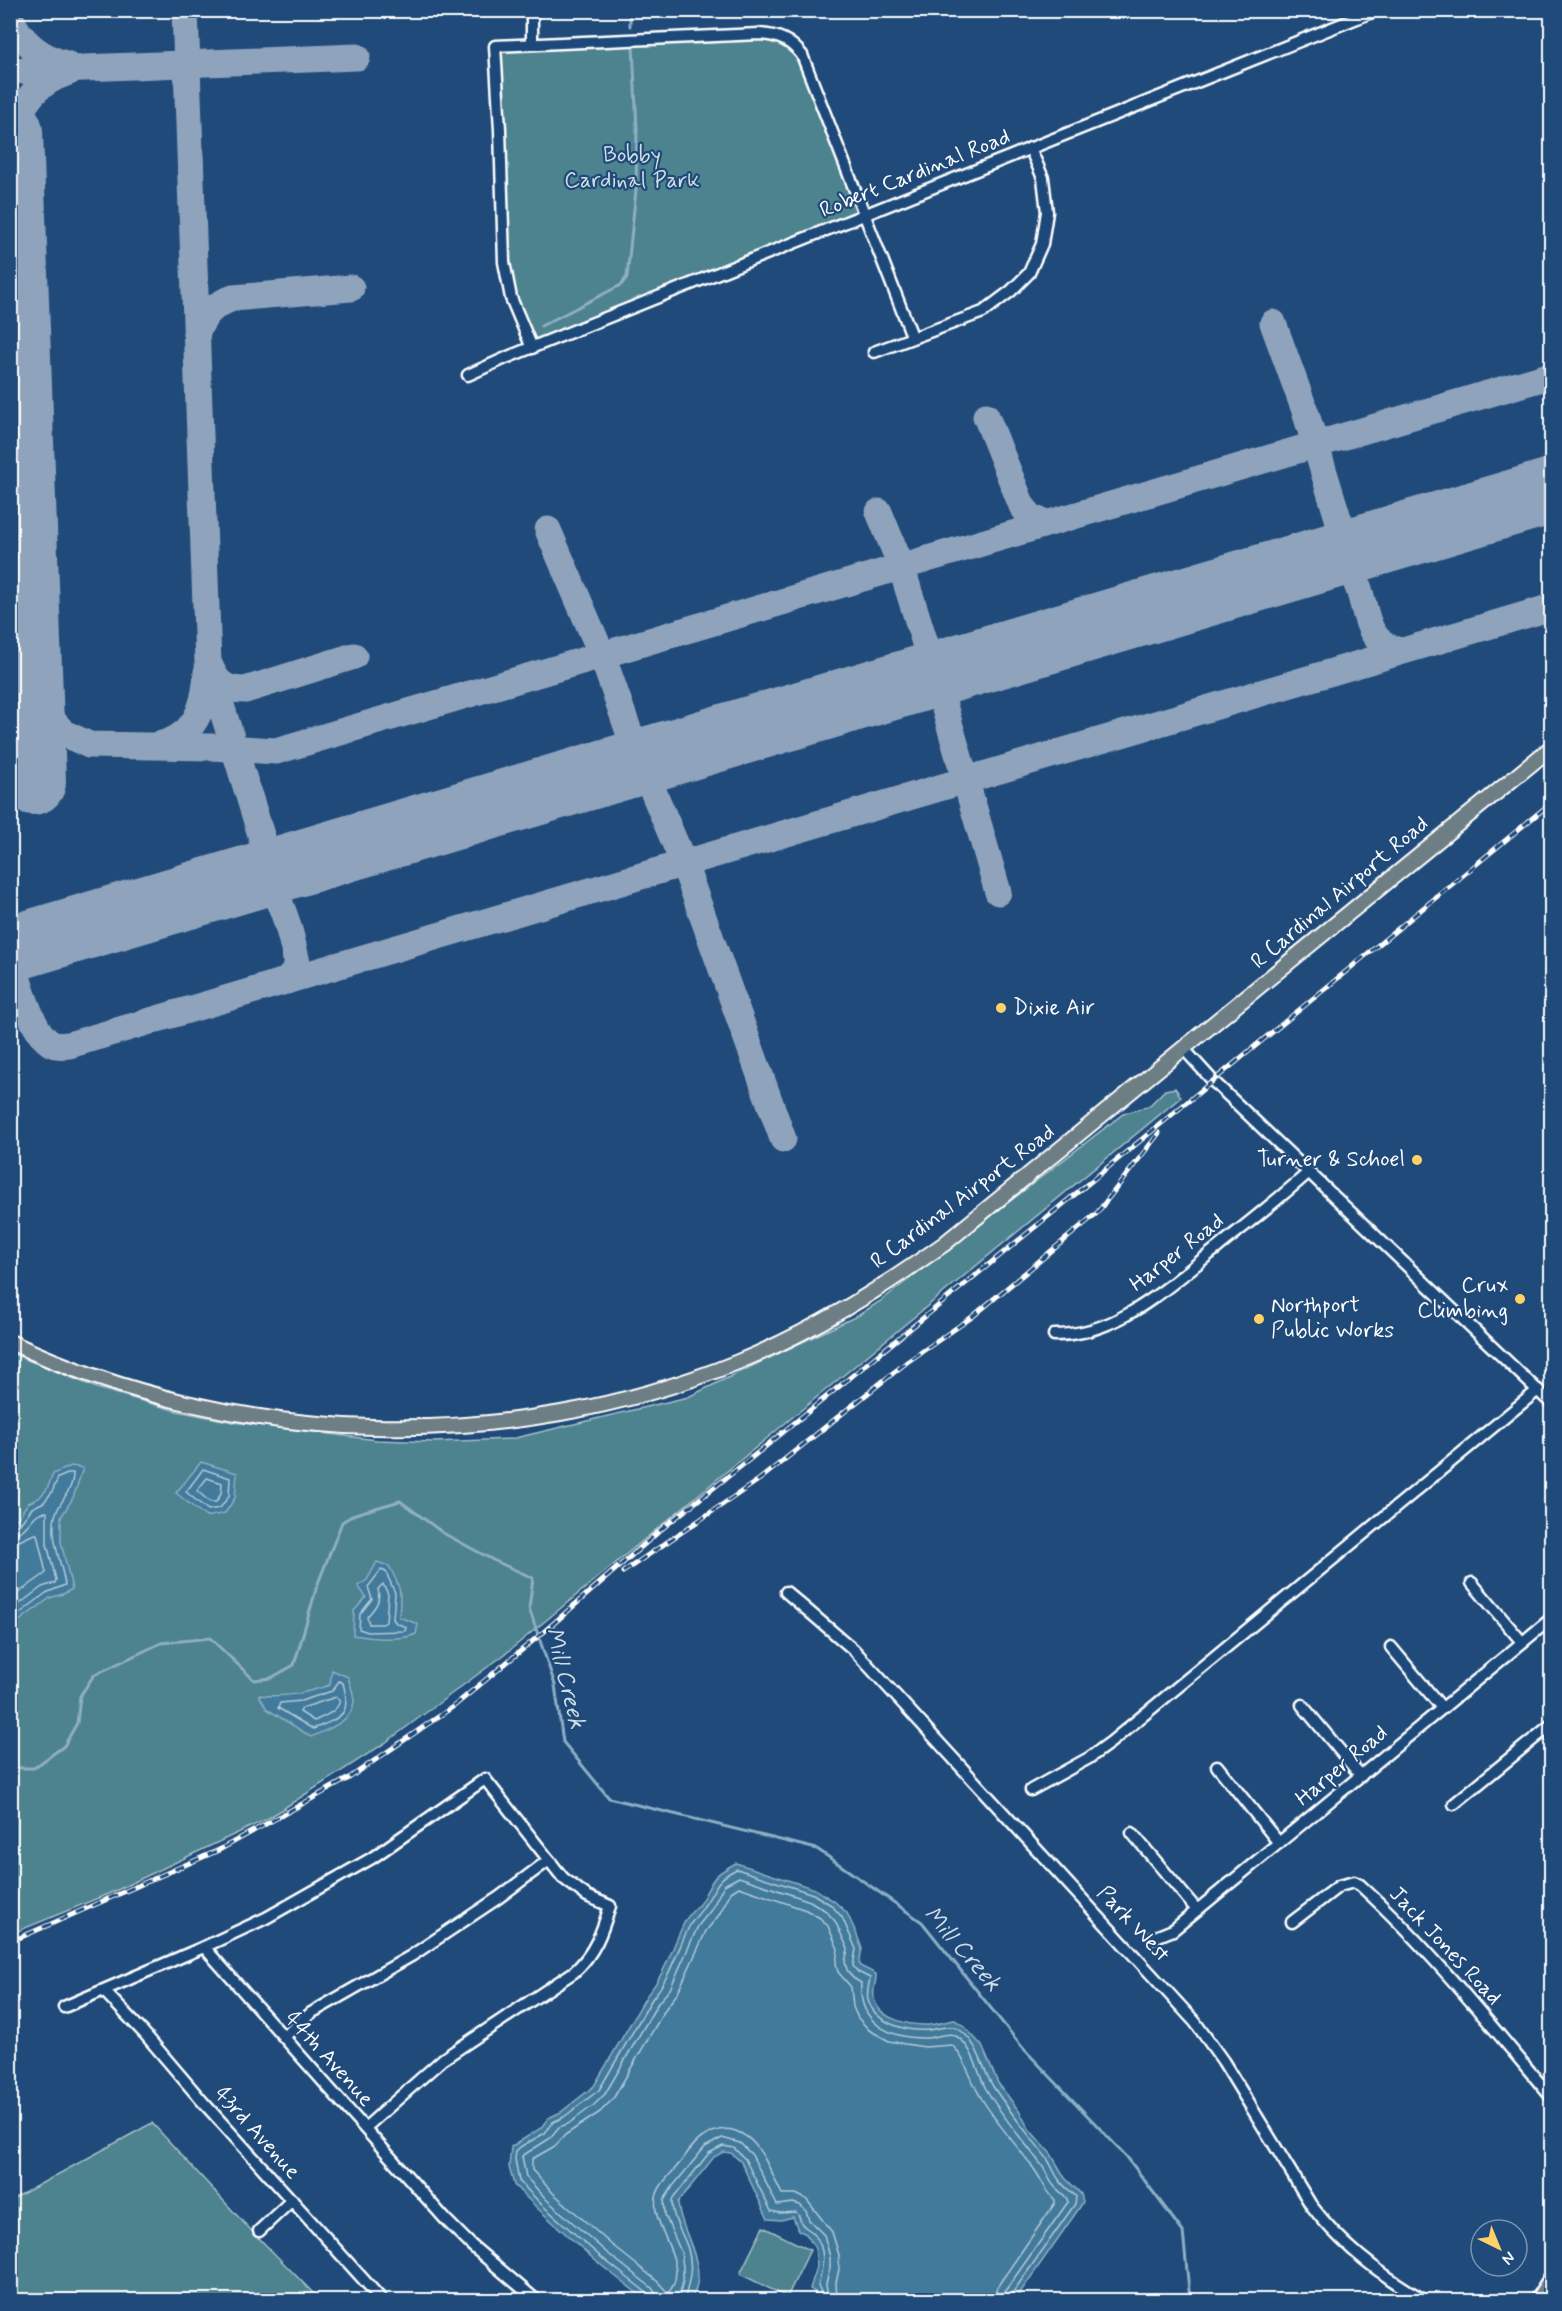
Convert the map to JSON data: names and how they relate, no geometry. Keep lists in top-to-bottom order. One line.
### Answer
{"streets":{"main road":["R Cardinal Airport Road"],"street":["Robert Cardinal Road","Harper Road","Park West","Jack Jones Road","44th Avenue","43rd Avenue"]},"water":["Mill Creek"],"parks":["Bobby Cardinal Park"],"places":["Dixie Air","Turner & Schoel","Crux Climbing","Northport Public Works"],"north":"bottom right"}
